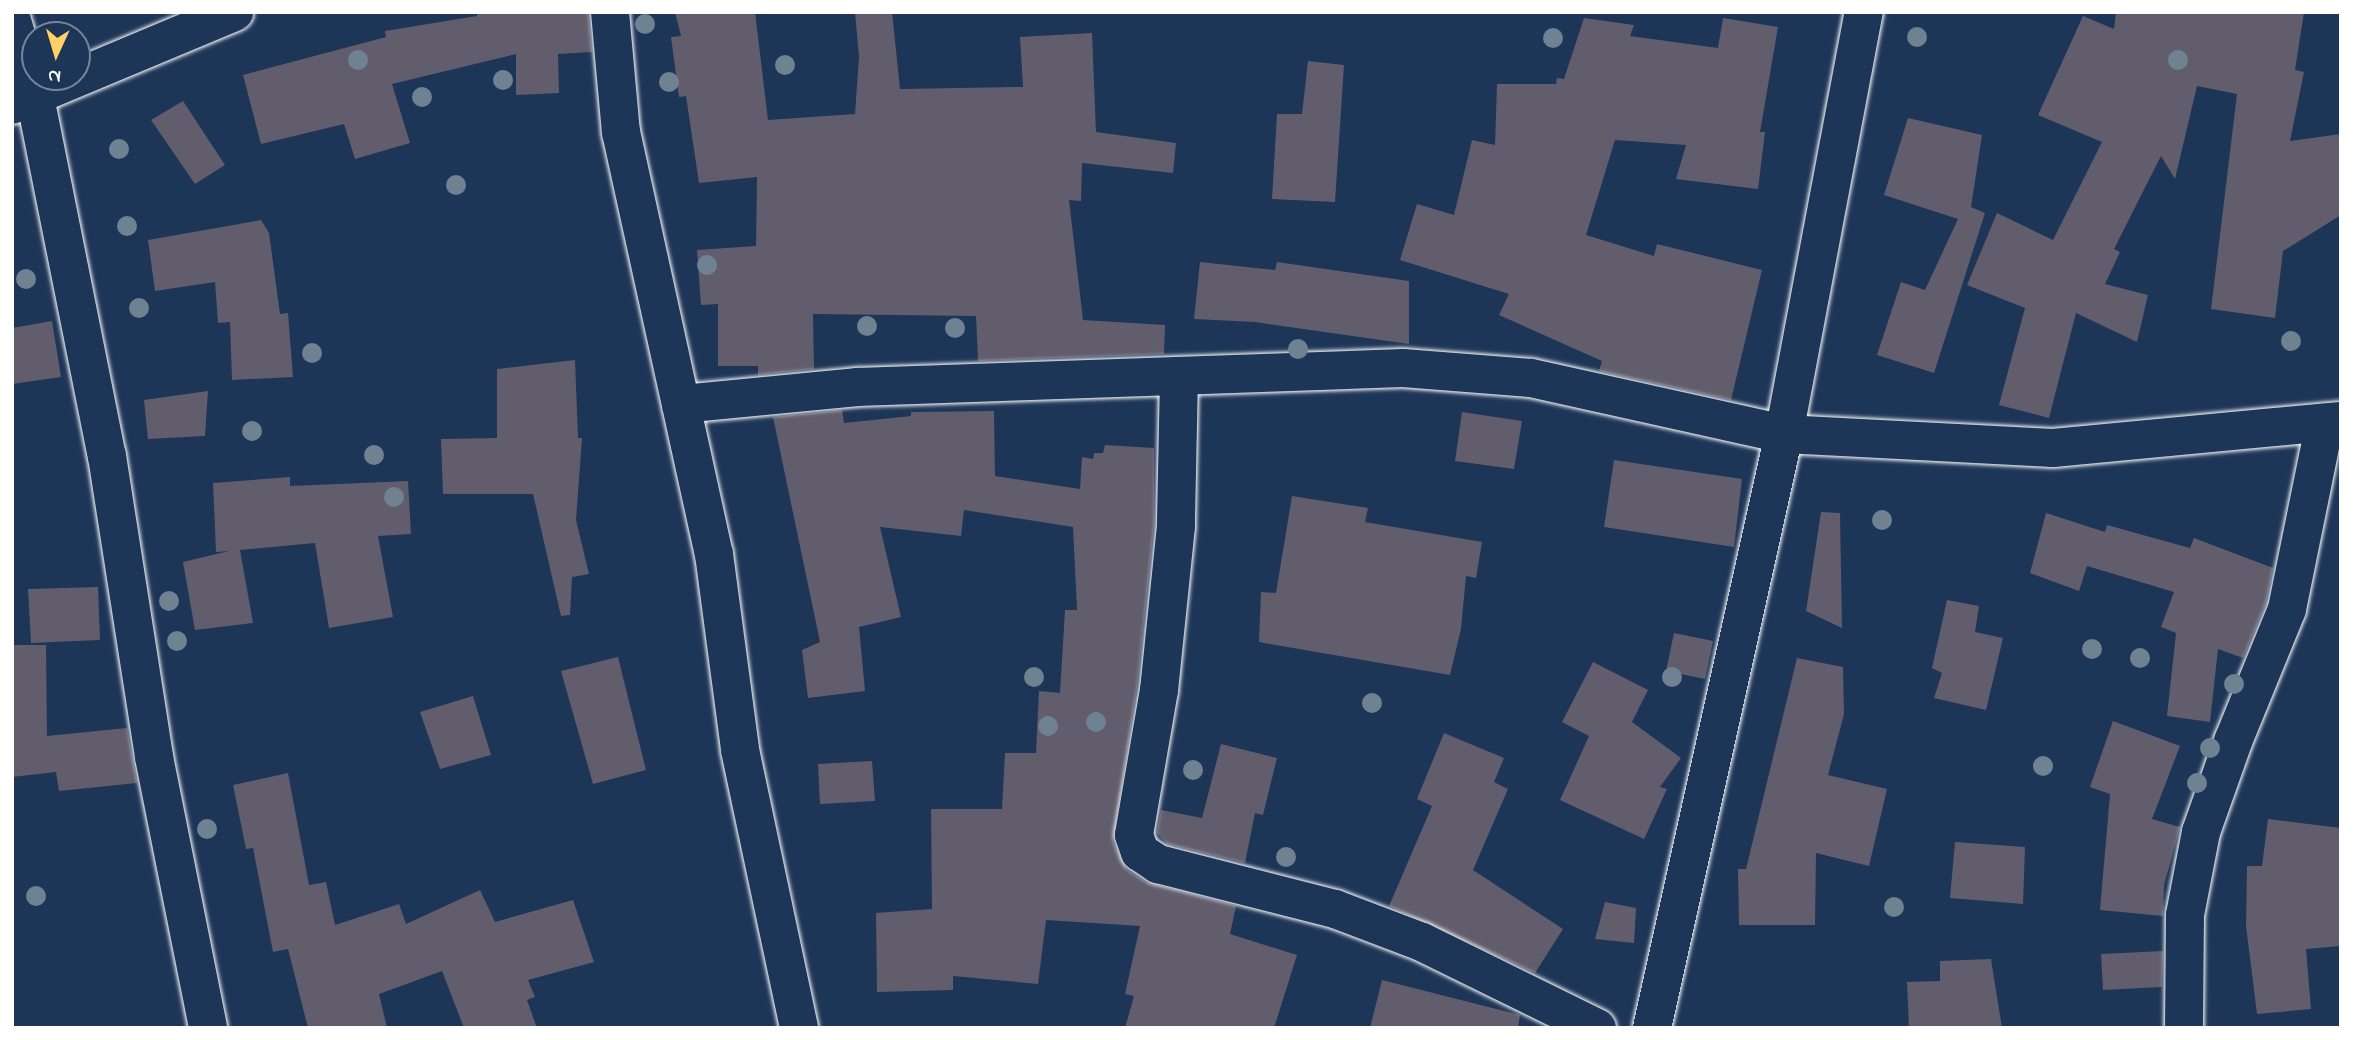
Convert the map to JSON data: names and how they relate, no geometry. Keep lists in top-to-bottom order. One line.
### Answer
{"north":"bottom"}
